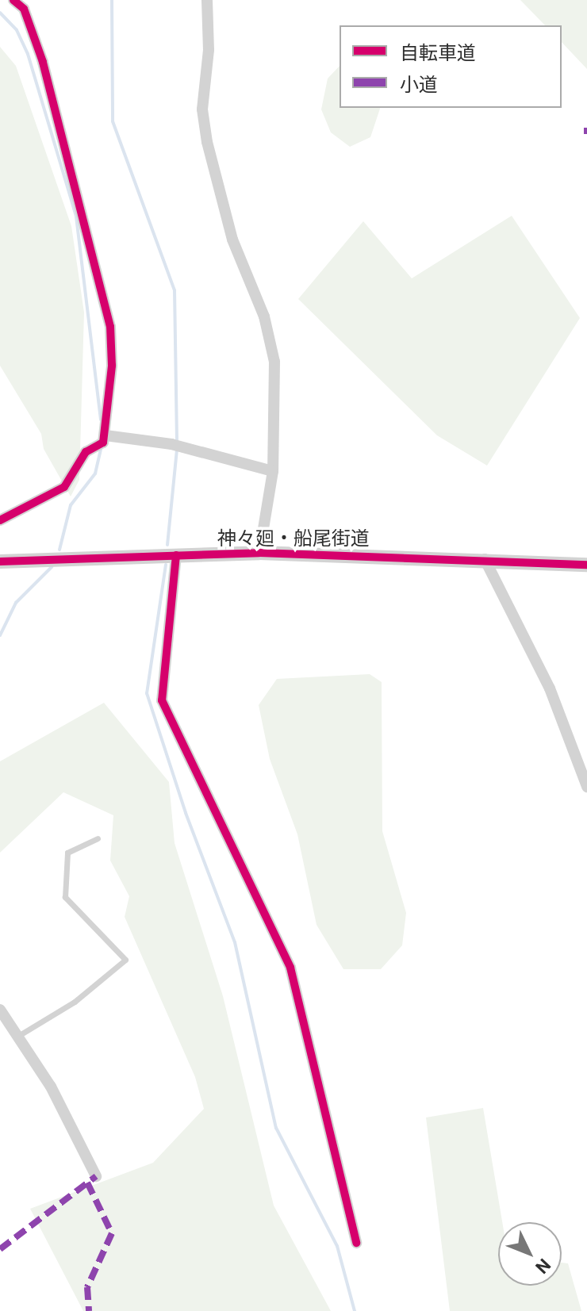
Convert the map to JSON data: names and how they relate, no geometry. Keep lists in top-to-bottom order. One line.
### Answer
{"streets":{"street":["神々廻・船尾街道"]},"legend":["自転車道","小道"],"north":"bottom right"}
